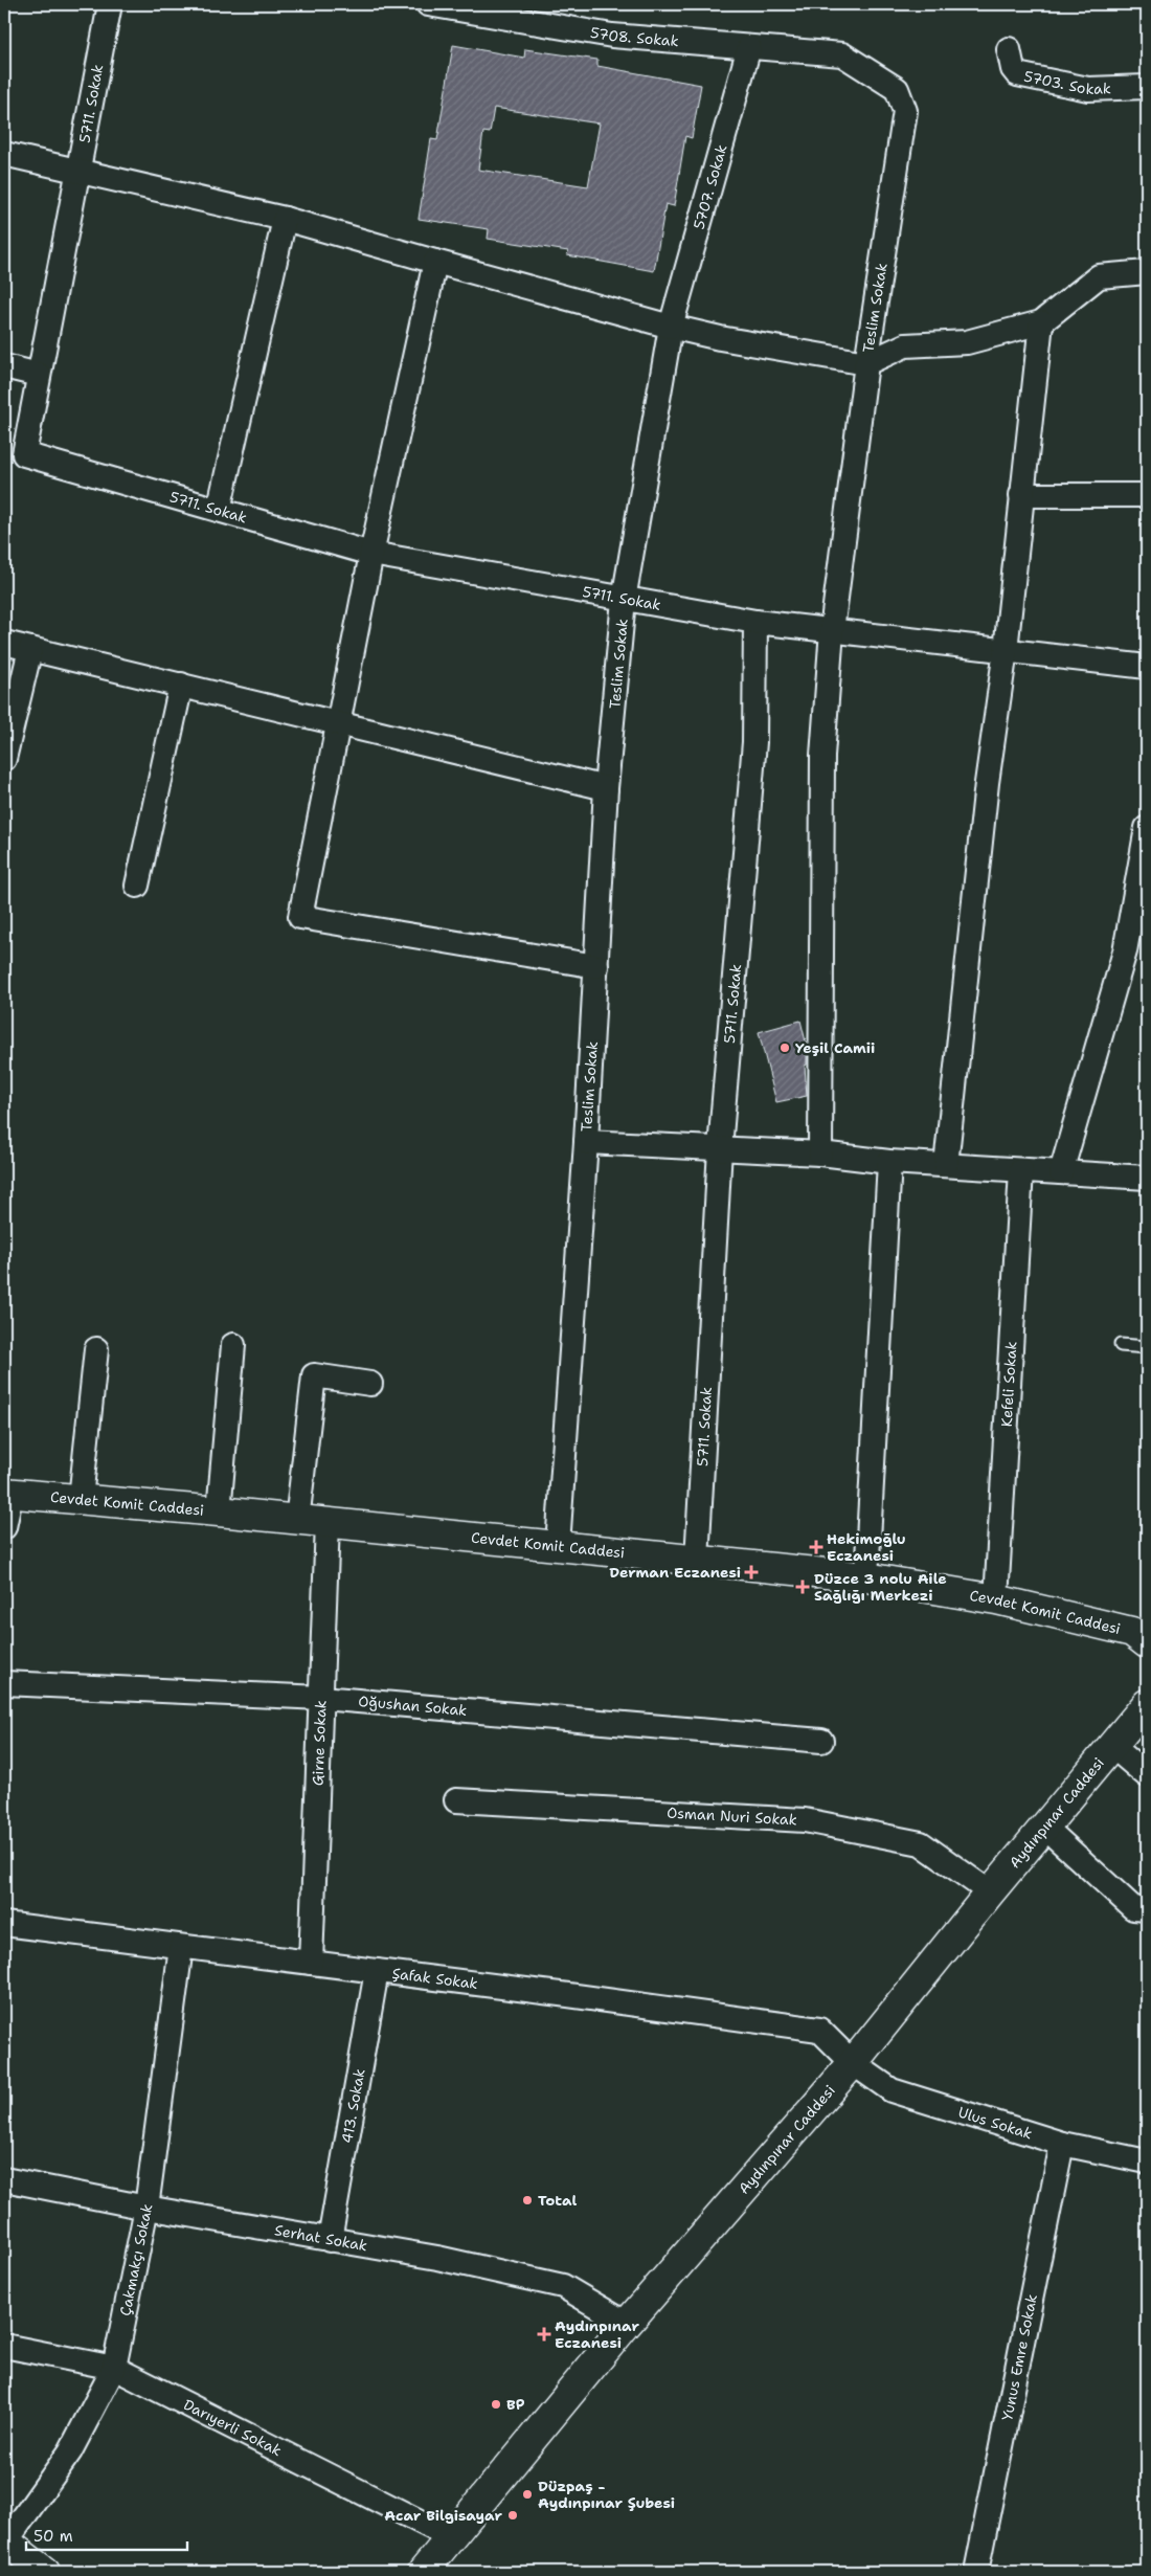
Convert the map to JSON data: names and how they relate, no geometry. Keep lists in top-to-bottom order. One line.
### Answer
{"streets":{"main road":["Cevdet Komit Caddesi","Aydınpınar Caddesi"],"street":["5708. Sokak","5703. Sokak","5711. Sokak","5707. Sokak","Teslim Sokak","Kefeli Sokak","Oğushan Sokak","Girne Sokak","Osman Nuri Sokak","Şafak Sokak","413. Sokak","Ulus Sokak","Serhat Sokak","Çakmakçı Sokak","Yunus Emre Sokak","Darıyerli Sokak"]},"crossings":[["5708. Sokak","5707. Sokak"],["5708. Sokak","Teslim Sokak"],["5711. Sokak","Teslim Sokak"],["5711. Sokak","Cevdet Komit Caddesi"],["5707. Sokak","Teslim Sokak"],["Teslim Sokak","Cevdet Komit Caddesi"],["Kefeli Sokak","Cevdet Komit Caddesi"],["Cevdet Komit Caddesi","Girne Sokak"],["Oğushan Sokak","Girne Sokak"],["Girne Sokak","Şafak Sokak"],["Aydınpınar Caddesi","Osman Nuri Sokak"],["Aydınpınar Caddesi","Şafak Sokak"],["Aydınpınar Caddesi","Ulus Sokak"],["Aydınpınar Caddesi","Serhat Sokak"],["Aydınpınar Caddesi","Darıyerli Sokak"],["Şafak Sokak","413. Sokak"],["Şafak Sokak","Ulus Sokak"],["Şafak Sokak","Çakmakçı Sokak"],["413. Sokak","Serhat Sokak"],["Ulus Sokak","Yunus Emre Sokak"],["Serhat Sokak","Çakmakçı Sokak"],["Çakmakçı Sokak","Darıyerli Sokak"]],"places":{"other":["Yeşil Camii","Total","BP","Düzpaş - Aydınpınar Şubesi","Acar Bilgisayar"],"health":["Hekimoğlu Eczanesi","Derman Eczanesi","Düzce 3 nolu Aile Sağlığı Merkezi","Aydınpınar Eczanesi"]},"scale_bar":"50 m"}
